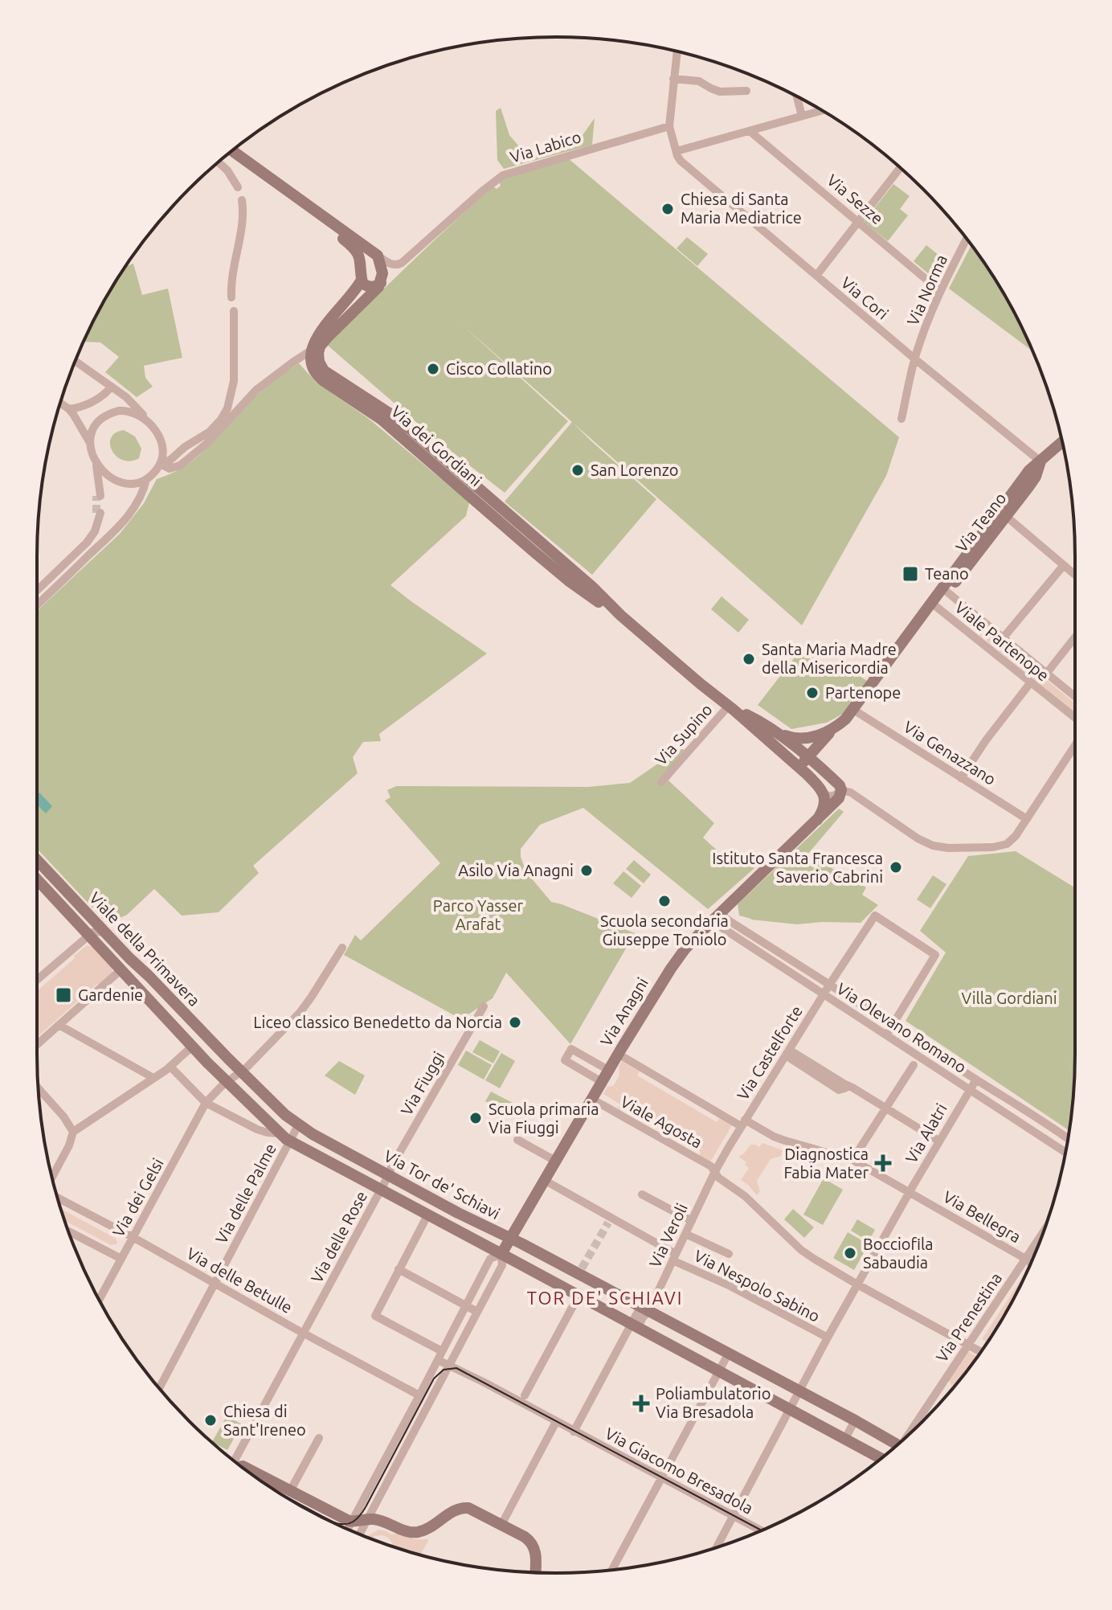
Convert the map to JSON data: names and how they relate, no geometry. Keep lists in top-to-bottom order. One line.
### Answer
{"streets":{"street":["Via Labico","Via Sezze","Via Norma","Via Cori","Via dei Gordiani","Via Teano","Viale Partenope","Via Supino","Via Genazzano","Viale della Primavera","Via Anagni","Via Olevano Romano","Via Castelforte","Via Fiuggi","Viale Agosta","Via Alatri","Via Tor de' Schiavi","Via delle Palme","Via dei Gelsi","Via Bellegra","Via Veroli","Via delle Rose","Via delle Betulle","Via Nespolo Sabino","Via Prenestina","Via Giacomo Bresadola"]},"crossings":[["Via Labico","Via dei Gordiani"],["Via Sezze","Via Norma"],["Via Norma","Via Cori"],["Via Cori","Via Teano"],["Via dei Gordiani","Via Teano"],["Via dei Gordiani","Via Supino"],["Via dei Gordiani","Via Genazzano"],["Via dei Gordiani","Via Anagni"],["Via Teano","Viale Partenope"],["Via Teano","Via Genazzano"],["Viale della Primavera","Via Tor de' Schiavi"],["Viale della Primavera","Via dei Gelsi"],["Via Anagni","Via Olevano Romano"],["Via Anagni","Viale Agosta"],["Via Anagni","Via Tor de' Schiavi"],["Via Anagni","Via Nespolo Sabino"],["Via Olevano Romano","Via Castelforte"],["Via Olevano Romano","Via Alatri"],["Via Castelforte","Viale Agosta"],["Via Castelforte","Via Veroli"],["Via Fiuggi","Via Tor de' Schiavi"],["Via Fiuggi","Via delle Rose"],["Viale Agosta","Via Alatri"],["Viale Agosta","Via Veroli"],["Viale Agosta","Via Prenestina"],["Via Alatri","Via Bellegra"],["Via Tor de' Schiavi","Via delle Palme"],["Via Tor de' Schiavi","Via dei Gelsi"],["Via Tor de' Schiavi","Via Veroli"],["Via Tor de' Schiavi","Via delle Rose"],["Via delle Palme","Via delle Betulle"],["Via dei Gelsi","Via delle Betulle"],["Via Bellegra","Via Prenestina"],["Via Veroli","Via Nespolo Sabino"],["Via delle Rose","Via delle Betulle"]],"districts":["TOR DE' SCHIAVI"],"parks":["Parco Yasser Arafat","Villa Gordiani"],"places":{"other":["Chiesa di Santa Maria Mediatrice","Cisco Collatino","San Lorenzo","Santa Maria Madre della Misericordia","Partenope","Istituto Santa Francesca Saverio Cabrini","Asilo Via Anagni","Scuola secondaria Giuseppe Toniolo","Liceo classico Benedetto da Norcia","Scuola primaria Via Fiuggi","Bocciofila Sabaudia","Chiesa di Sant'Ireneo"],"transit":["Teano","Gardenie"],"health":["Diagnostica Fabia Mater","Poliambulatorio Via Bresadola"]}}
